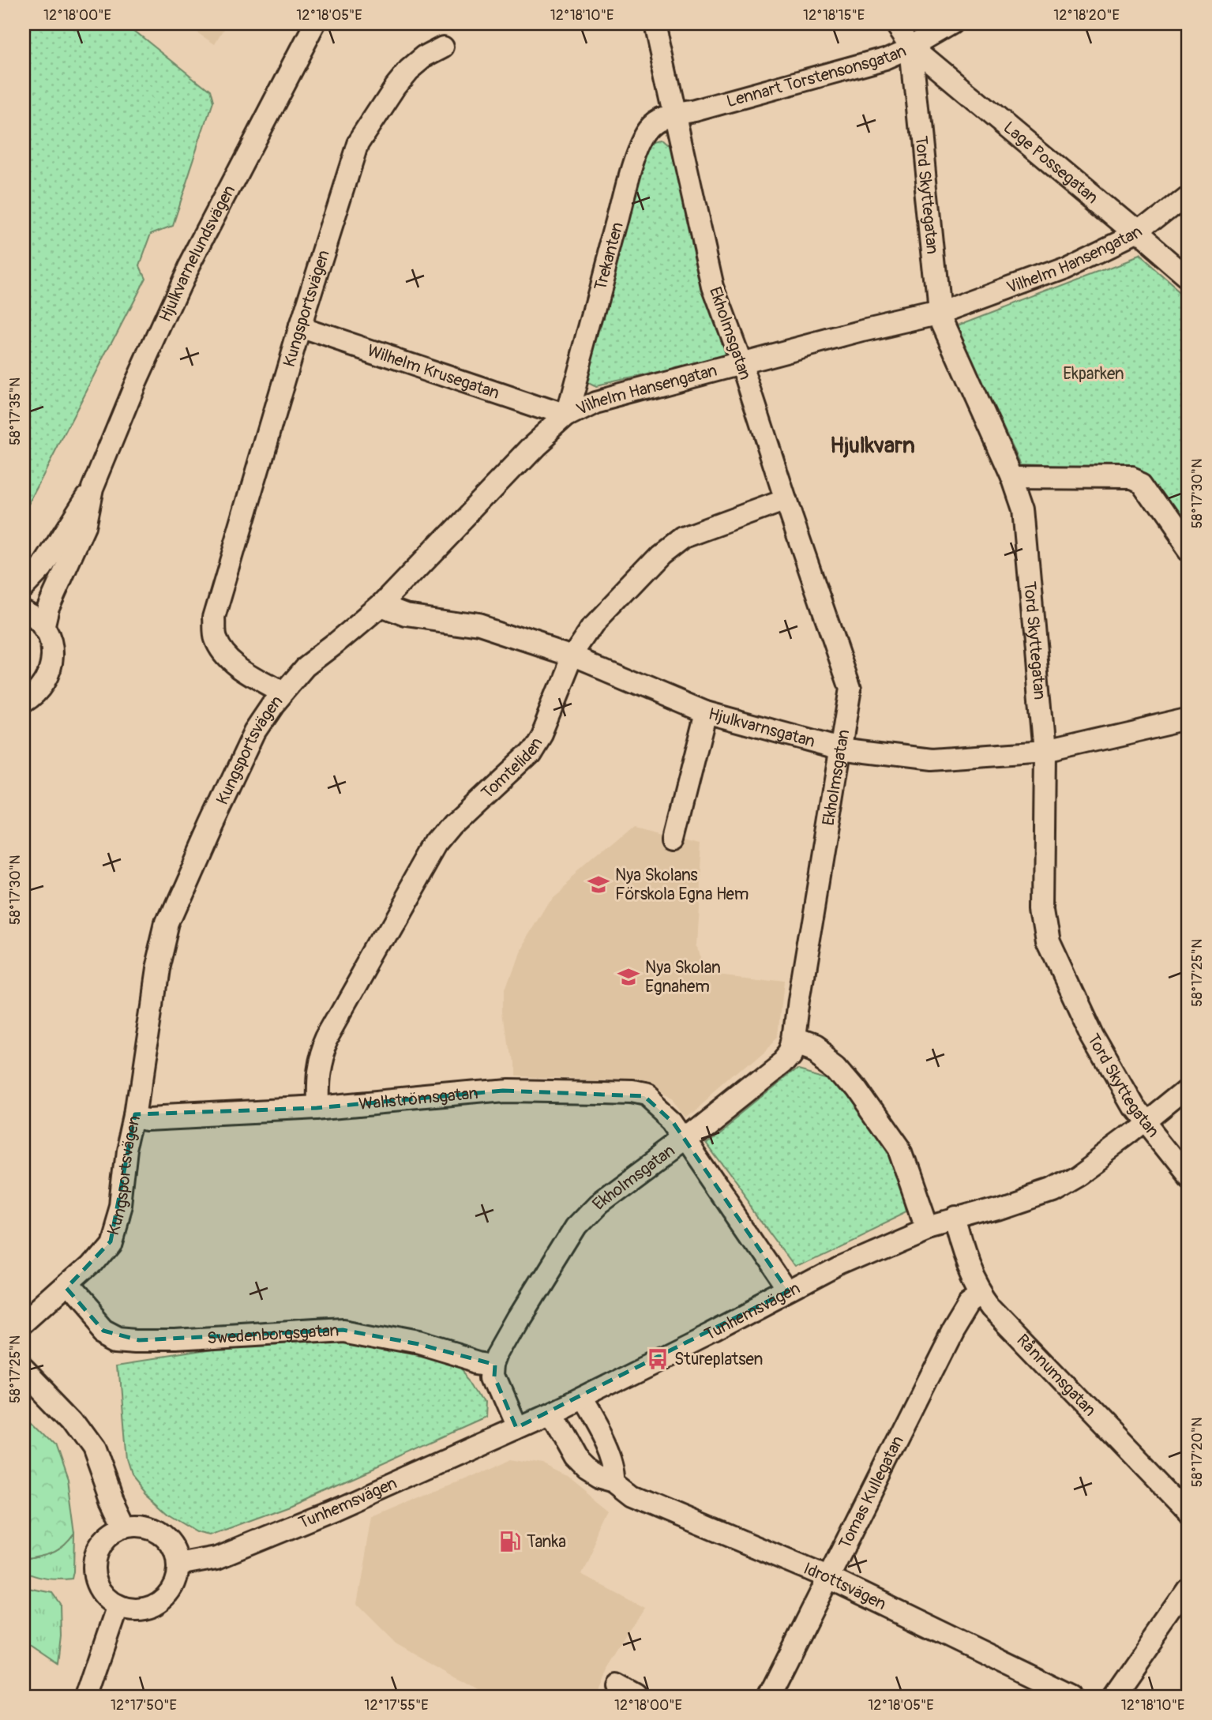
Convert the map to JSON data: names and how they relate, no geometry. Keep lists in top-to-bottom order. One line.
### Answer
{"streets":{"street":["Lennart Torstensonsgatan","Lage Possegatan","Tord Skyttegatan","Hjulkvarnelundsvägen","Trekanten","Vilhelm Hansengatan","Kungsportsvägen","Ekholmsgatan","Wilhelm Krusegatan","Hjulkvarnsgatan","Tomteliden","Wallströmsgatan","Tunhemsvägen","Swedenborgsgatan","Rånnumsgatan","Tomas Kullegatan","Idrottsvägen"]},"crossings":[["Lennart Torstensonsgatan","Lage Possegatan"],["Lennart Torstensonsgatan","Tord Skyttegatan"],["Lennart Torstensonsgatan","Trekanten"],["Lennart Torstensonsgatan","Ekholmsgatan"],["Lage Possegatan","Tord Skyttegatan"],["Lage Possegatan","Vilhelm Hansengatan"],["Tord Skyttegatan","Vilhelm Hansengatan"],["Tord Skyttegatan","Hjulkvarnsgatan"],["Tord Skyttegatan","Tunhemsvägen"],["Trekanten","Vilhelm Hansengatan"],["Trekanten","Ekholmsgatan"],["Trekanten","Wilhelm Krusegatan"],["Vilhelm Hansengatan","Kungsportsvägen"],["Vilhelm Hansengatan","Ekholmsgatan"],["Vilhelm Hansengatan","Wilhelm Krusegatan"],["Vilhelm Hansengatan","Hjulkvarnsgatan"],["Kungsportsvägen","Wilhelm Krusegatan"],["Kungsportsvägen","Wallströmsgatan"],["Kungsportsvägen","Swedenborgsgatan"],["Ekholmsgatan","Hjulkvarnsgatan"],["Ekholmsgatan","Tomteliden"],["Ekholmsgatan","Wallströmsgatan"],["Ekholmsgatan","Swedenborgsgatan"],["Hjulkvarnsgatan","Tomteliden"],["Tomteliden","Wallströmsgatan"],["Tunhemsvägen","Rånnumsgatan"],["Tunhemsvägen","Idrottsvägen"],["Rånnumsgatan","Tomas Kullegatan"],["Tomas Kullegatan","Idrottsvägen"]],"districts":["Hjulkvarn"],"parks":["Ekparken"],"places":{"school or university":["Nya Skolans Förskola Egna Hem","Nya Skolan Egnahem"],"bus stop":["Stureplatsen"],"fuel station":["Tanka"]},"coordinates":["12°18'00\"E","12°18'05\"E","12°18'10\"E","12°18'15\"E","12°18'20\"E","58°17'35\"N","58°17'30\"N","58°17'25\"N","58°17'20\"N","12°17'50\"E","12°17'55\"E"]}
